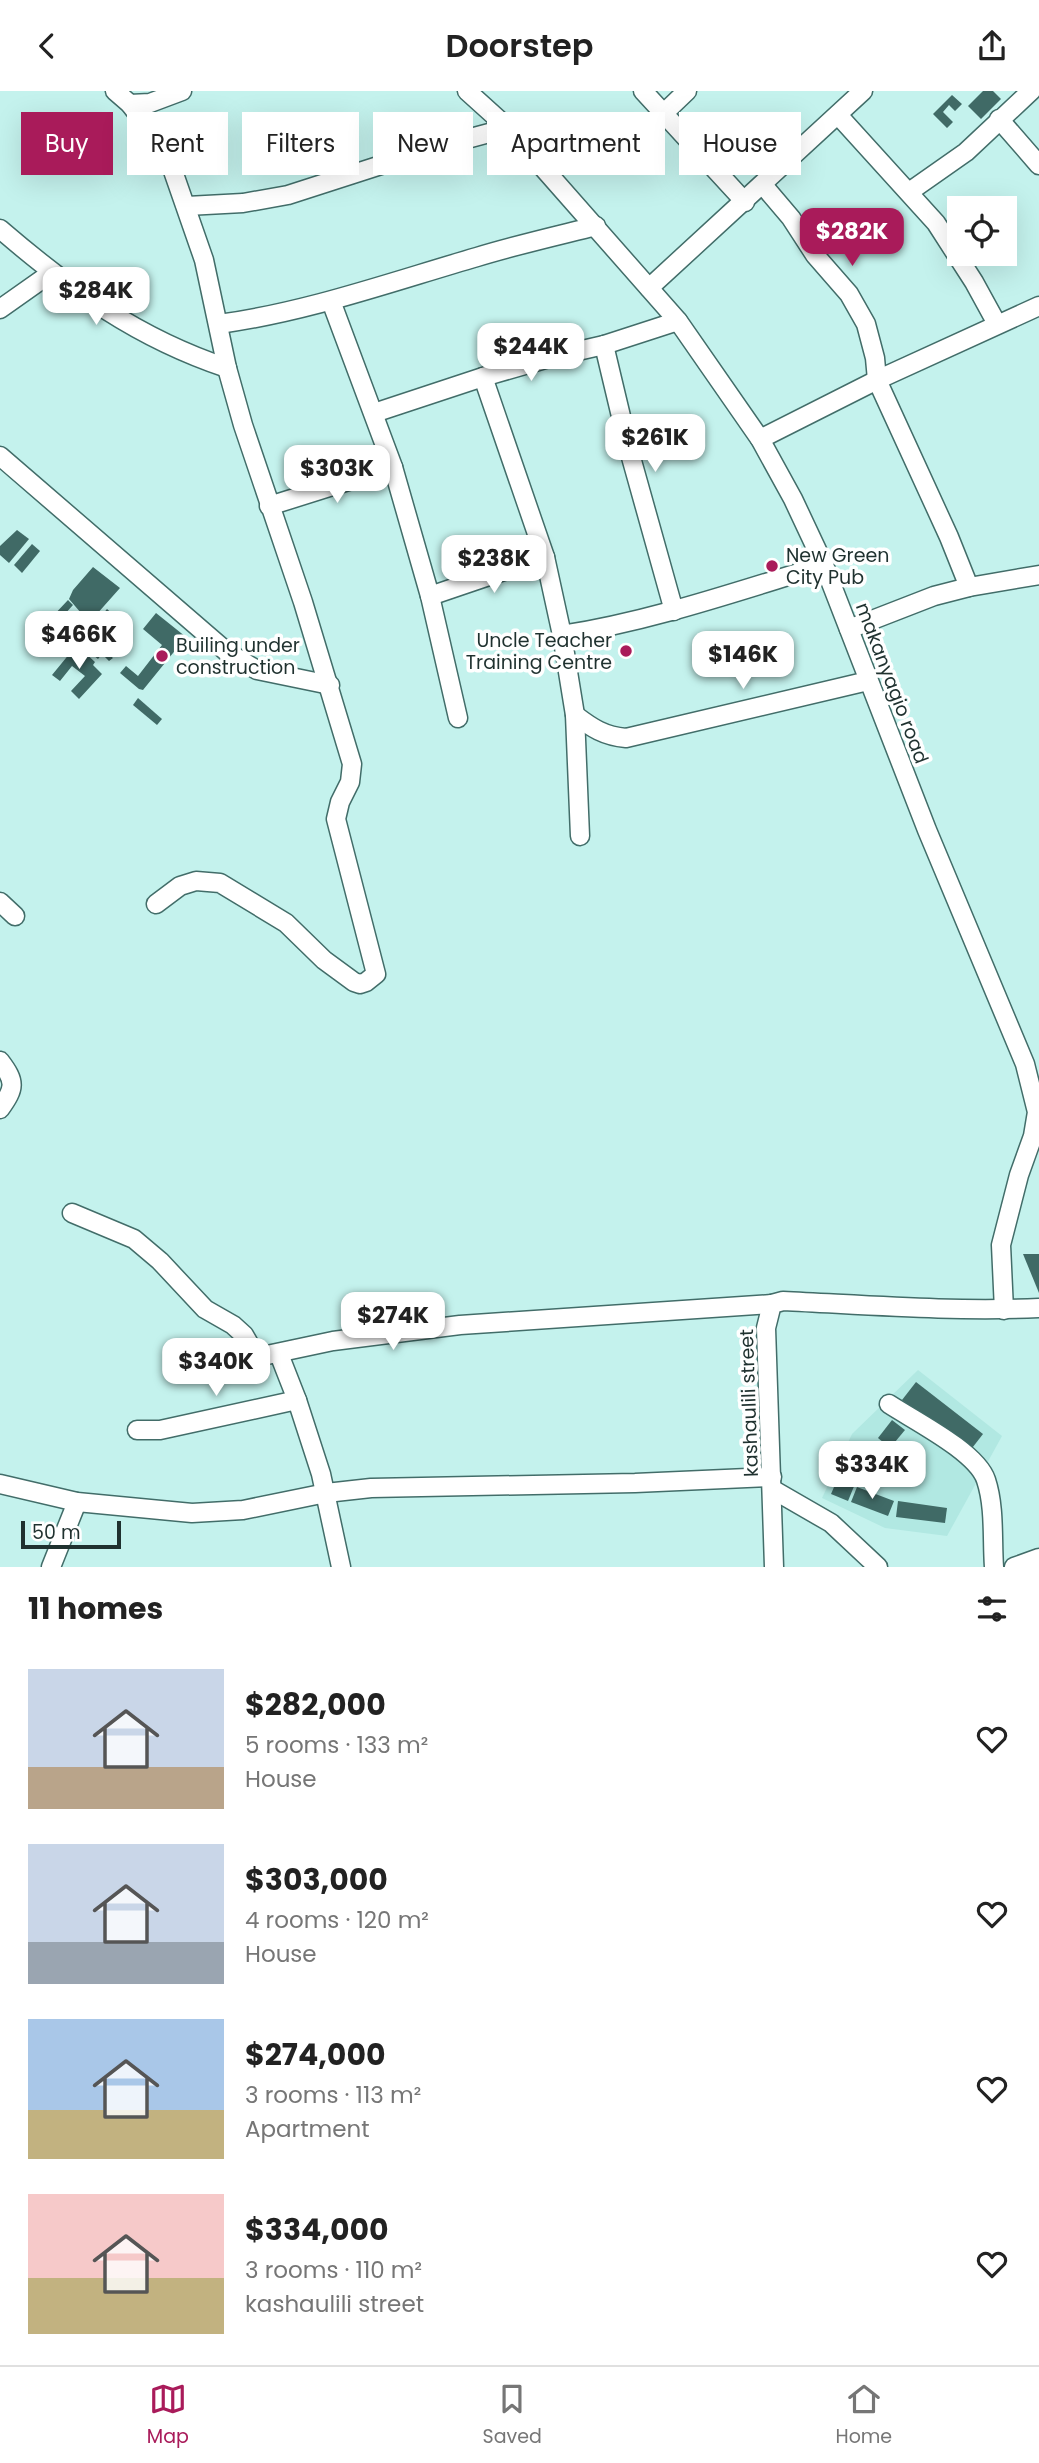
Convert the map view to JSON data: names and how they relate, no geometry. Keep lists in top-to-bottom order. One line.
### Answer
{"streets":{"street":["makanyagio road","kashaulili street"]},"crossings":[["makanyagio road","kashaulili street"]],"places":["New Green City Pub","Uncle Teacher Training Centre","Builing under construction"],"scale_bar":"50 m","page":{"header":"Doorstep","chip":["Buy","Rent","Filters","New","Apartment","House"],"price":["$282K","$284K","$244K","$261K","$303K","$238K","$466K","$146K","$274K","$340K","$334K"],"scale":"50 m","heading":"11 homes","list":[{"name":"$282,000","note":"5 rooms · 133 m² · House"},{"name":"$303,000","note":"4 rooms · 120 m² · House"},{"name":"$274,000","note":"3 rooms · 113 m² · Apartment"},{"name":"$334,000","note":"3 rooms · 110 m² · kashaulili street"}],"tabs":["Map","Saved","Home"]}}
